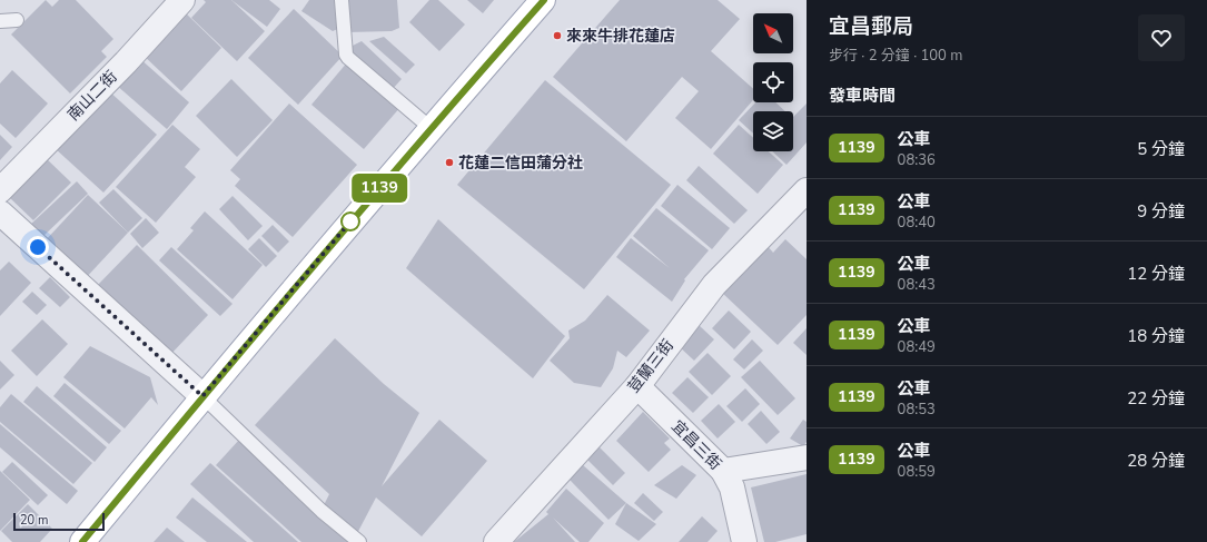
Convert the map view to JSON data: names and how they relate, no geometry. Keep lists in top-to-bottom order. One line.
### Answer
{"streets":{"street":["南山二街","荳蘭三街","宜昌三街"]},"crossings":[["荳蘭三街","宜昌三街"]],"places":["來來牛排花蓮店","花蓮二信田蒲分社"],"lines":["bus line 1139"],"scale_bar":"20 m","north":"top left","page":{"on_map":"1139","heading":[["宜昌郵局","步行 · 2 分鐘 · 100 m"],"發車時間"],"list":[{"mark":"1139","name":"公車","note":"08:36","value":"5 分鐘"},{"mark":"1139","name":"公車","note":"08:40","value":"9 分鐘"},{"mark":"1139","name":"公車","note":"08:43","value":"12 分鐘"},{"mark":"1139","name":"公車","note":"08:49","value":"18 分鐘"},{"mark":"1139","name":"公車","note":"08:53","value":"22 分鐘"},{"mark":"1139","name":"公車","note":"08:59","value":"28 分鐘"}],"scale":"20 m"}}
